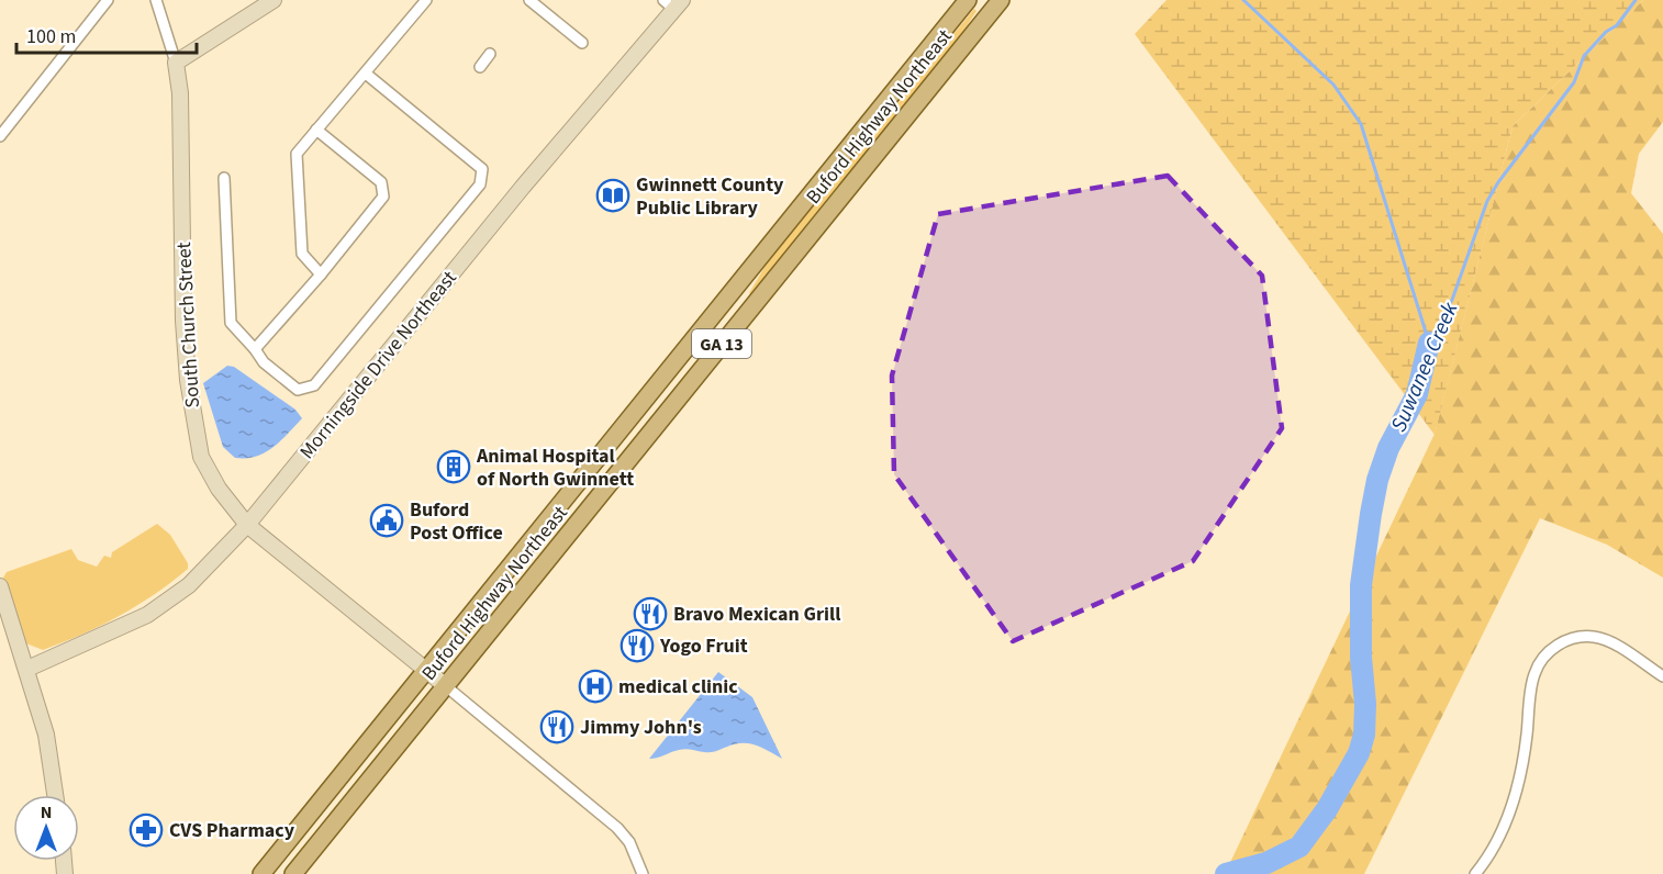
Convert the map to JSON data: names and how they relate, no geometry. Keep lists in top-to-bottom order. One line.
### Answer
{"streets":{"main road":["Buford Highway Northeast","GA 13"],"street":["South Church Street","Morningside Drive Northeast"]},"crossings":[["Buford Highway Northeast","South Church Street"],["South Church Street","Morningside Drive Northeast"]],"water":["Suwanee Creek"],"places":{"library":["Gwinnett County Public Library"],"building":["Animal Hospital of North Gwinnett"],"public building":["Buford Post Office"],"restaurant":["Bravo Mexican Grill","Yogo Fruit","Jimmy John's"],"hospital":["medical clinic"],"pharmacy":["CVS Pharmacy"]},"scale_bar":"100 m","north":"top"}
